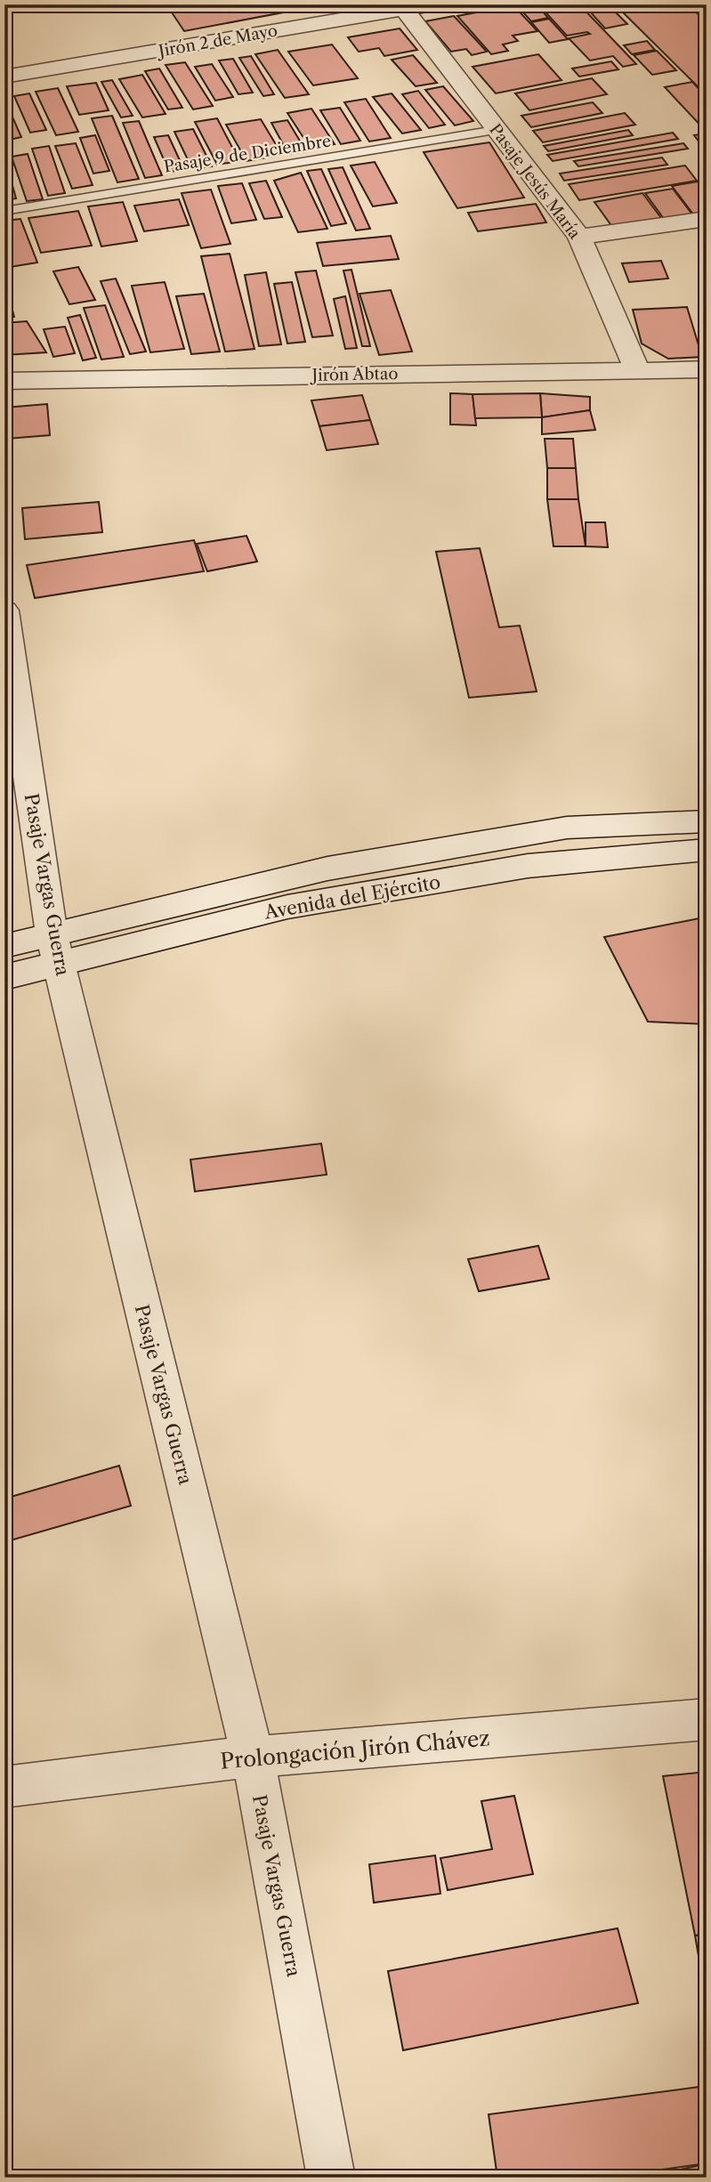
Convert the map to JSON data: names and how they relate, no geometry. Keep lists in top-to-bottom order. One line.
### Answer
{"streets":{"street":["Jirón 2 de Mayo","Pasaje Jesús María","Jirón Abtao","Pasaje Vargas Guerra","Avenida del Ejército","Prolongación Jirón Chávez"],"lane":["Pasaje 9 de Diciembre"]},"crossings":[["Jirón 2 de Mayo","Pasaje Jesús María"],["Pasaje 9 de Diciembre","Pasaje Jesús María"],["Pasaje Jesús María","Jirón Abtao"],["Pasaje Vargas Guerra","Avenida del Ejército"],["Pasaje Vargas Guerra","Prolongación Jirón Chávez"]]}
